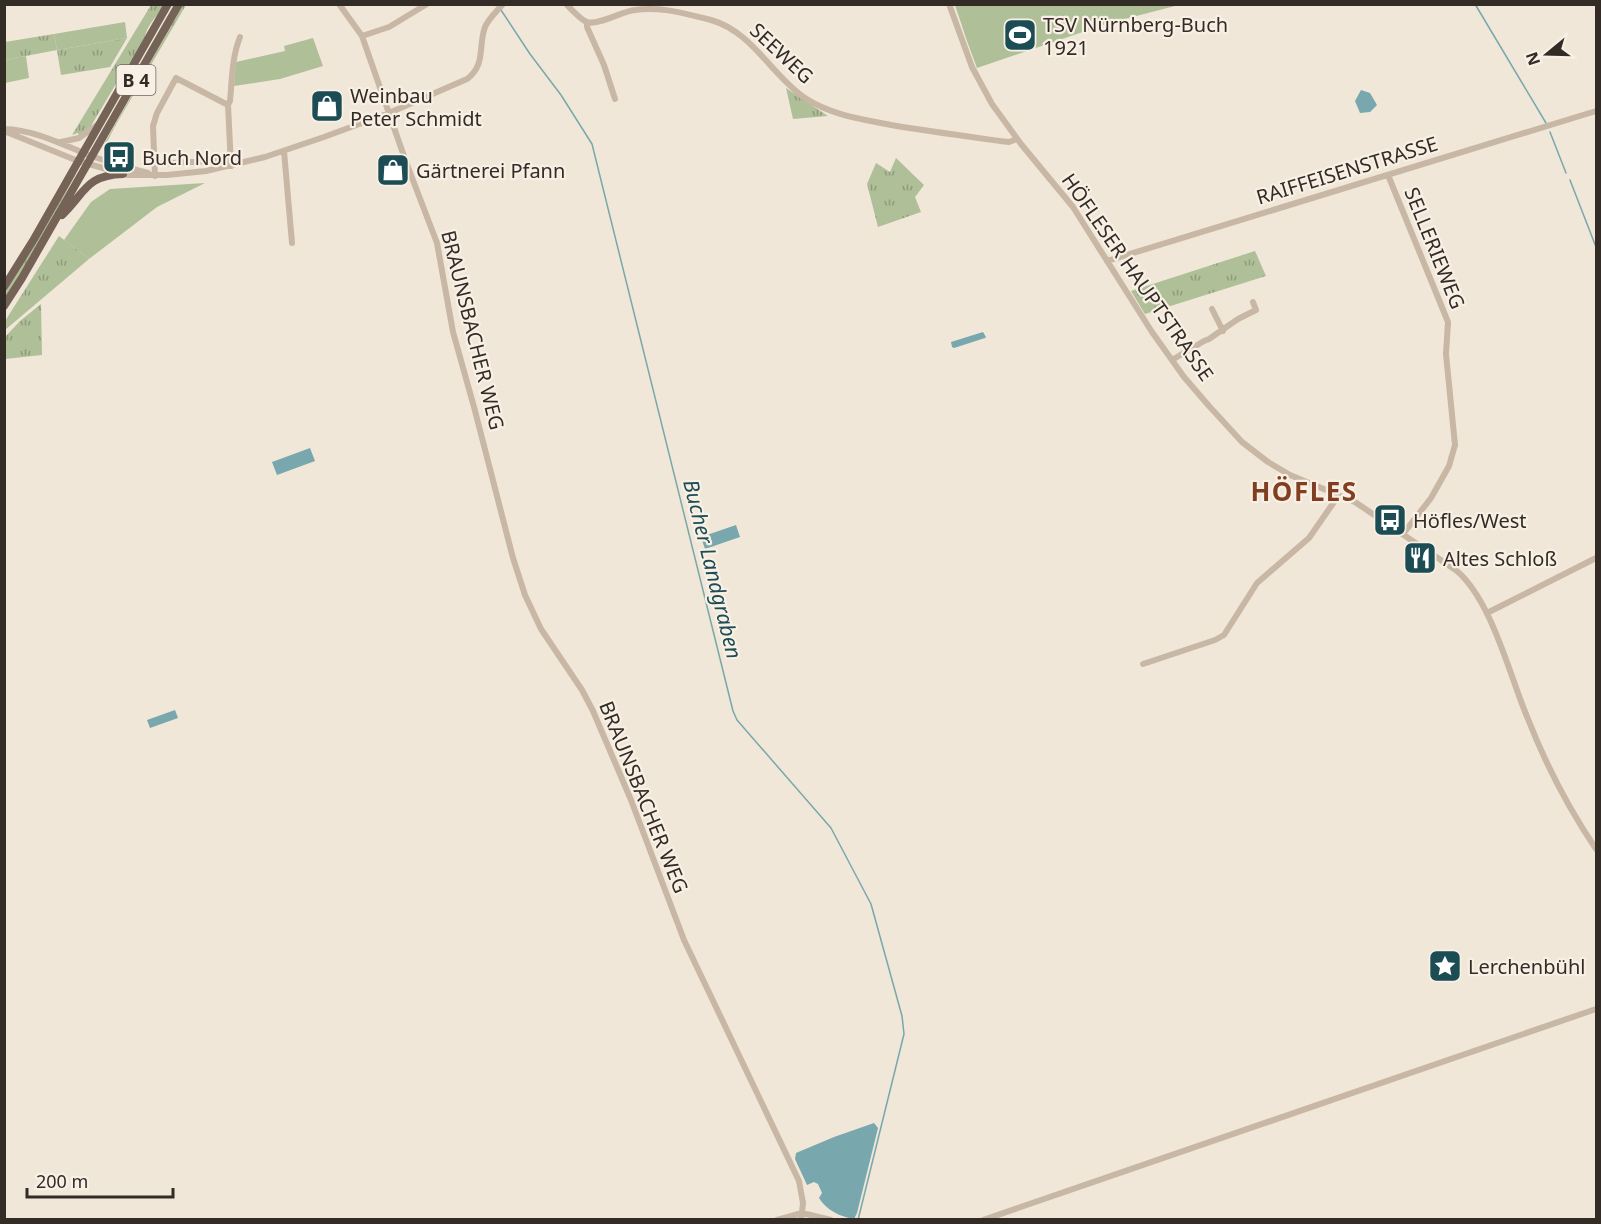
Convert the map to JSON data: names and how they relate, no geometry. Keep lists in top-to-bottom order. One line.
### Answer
{"streets":{"main road":["B 4"],"street":["SEEWEG","RAIFFEISENSTRASSE","SELLERIEWEG","HÖFLESER HAUPTSTRASSE","BRAUNSBACHER WEG"]},"crossings":[["SEEWEG","HÖFLESER HAUPTSTRASSE"],["RAIFFEISENSTRASSE","SELLERIEWEG"],["RAIFFEISENSTRASSE","HÖFLESER HAUPTSTRASSE"],["SELLERIEWEG","HÖFLESER HAUPTSTRASSE"]],"districts":["HÖFLES"],"water":["Bucher Landgraben"],"places":{"sports":["TSV Nürnberg-Buch 1921"],"shop":["Weinbau Peter Schmidt","Gärtnerei Pfann"],"bus stop":["Buch Nord","Höfles/West"],"restaurant":["Altes Schloß"],"place":["Lerchenbühl"]},"scale_bar":"200 m","north":"left"}
